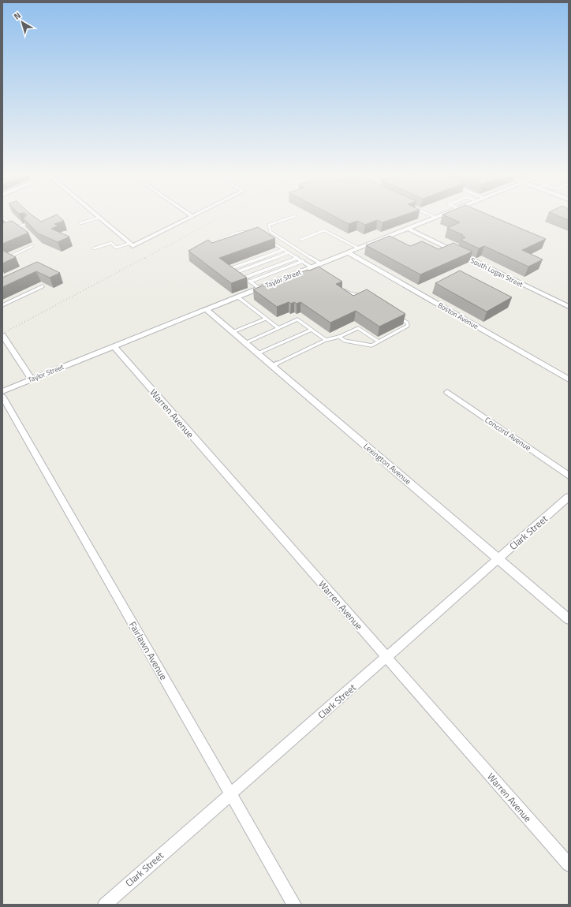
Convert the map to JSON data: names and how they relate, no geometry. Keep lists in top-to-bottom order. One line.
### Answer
{"streets":{"street":["South Logan Street","Taylor Street","Boston Avenue","Warren Avenue","Concord Avenue","Lexington Avenue","Clark Street","Fairlawn Avenue"]},"crossings":[["South Logan Street","Taylor Street"],["Taylor Street","Boston Avenue"],["Taylor Street","Warren Avenue"],["Taylor Street","Lexington Avenue"],["Warren Avenue","Clark Street"],["Lexington Avenue","Clark Street"],["Clark Street","Fairlawn Avenue"]],"north":"top left"}
